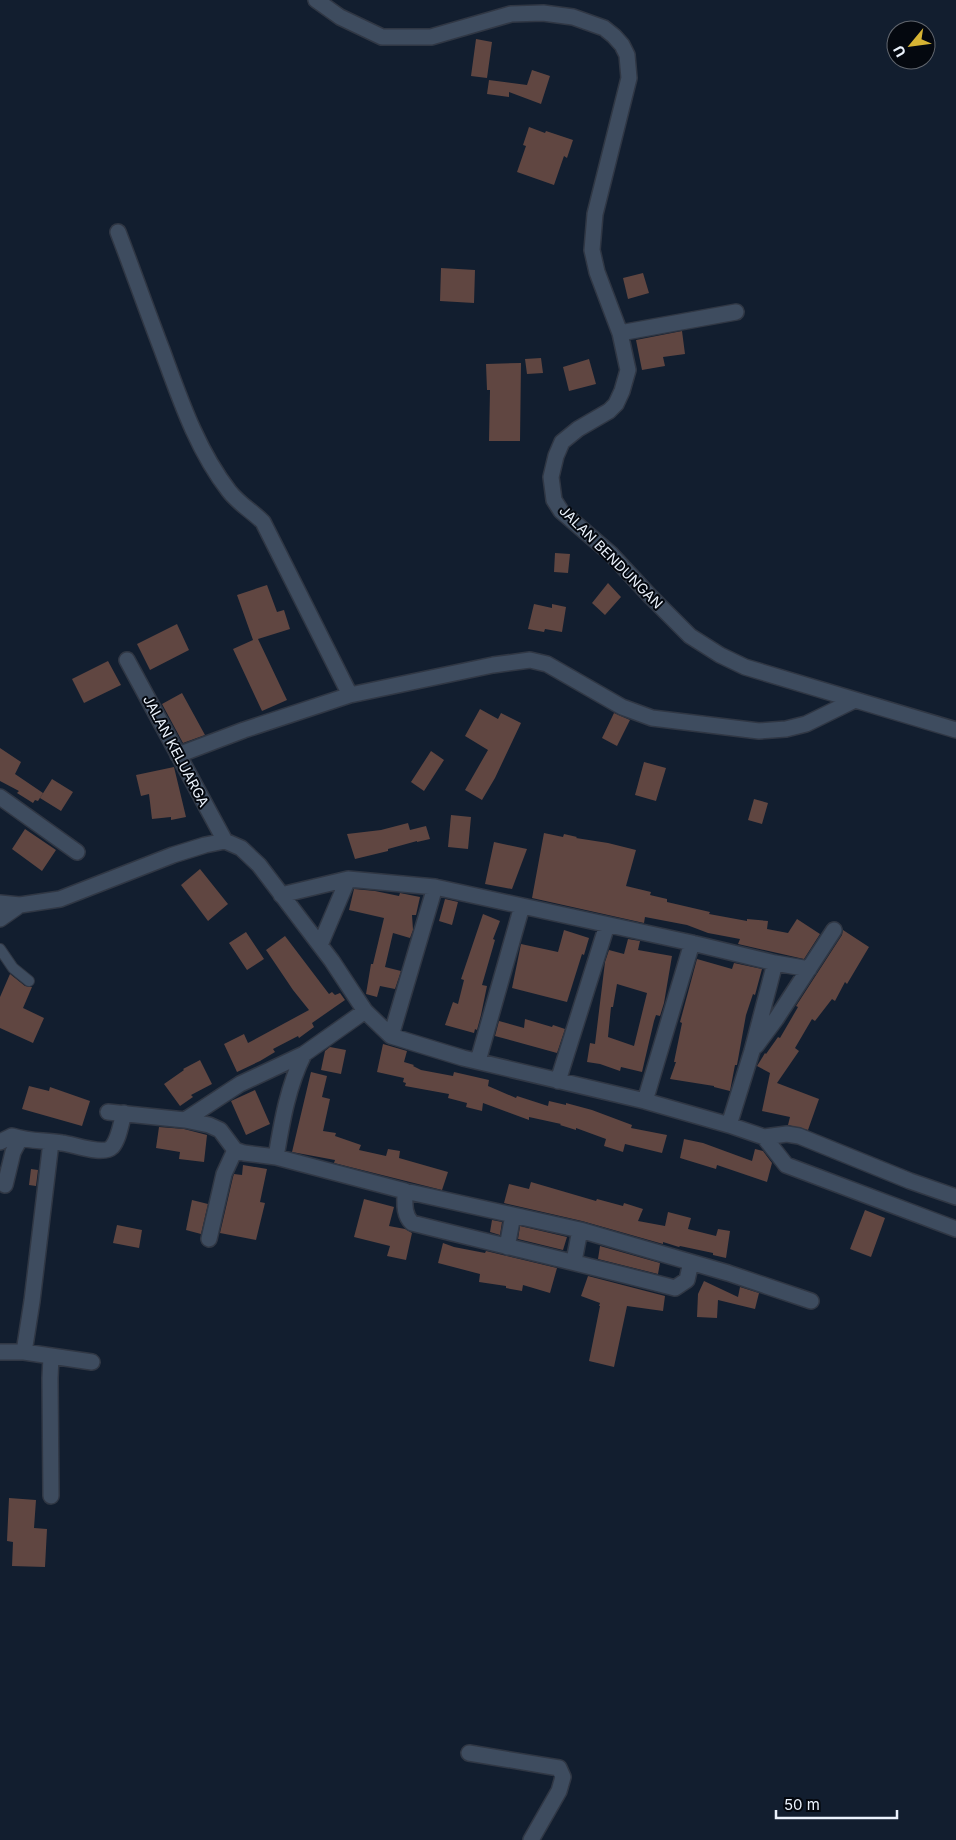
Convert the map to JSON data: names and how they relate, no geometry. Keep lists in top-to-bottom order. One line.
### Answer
{"streets":{"street":["JALAN BENDUNGAN","JALAN KELUARGA"]},"scale_bar":"50 m","north":"bottom left"}
